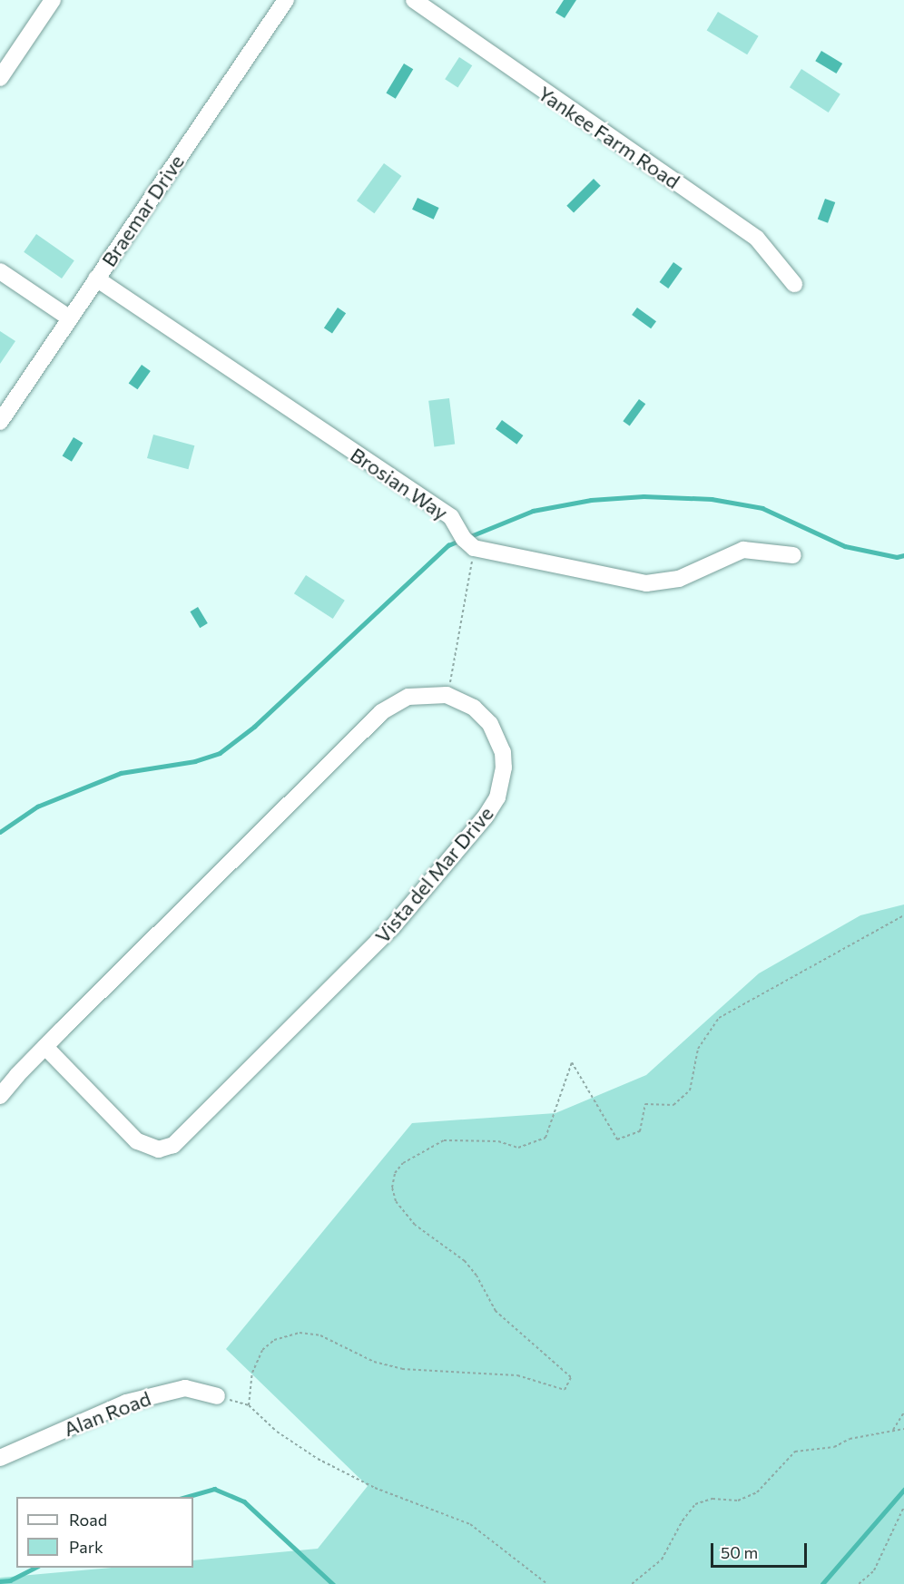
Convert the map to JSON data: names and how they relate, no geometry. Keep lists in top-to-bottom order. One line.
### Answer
{"streets":{"street":["Yankee Farm Road","Braemar Drive","Brosian Way","Vista del Mar Drive","Alan Road"]},"crossings":[["Braemar Drive","Brosian Way"]],"legend":["Road","Park"],"scale_bar":"50 m"}
